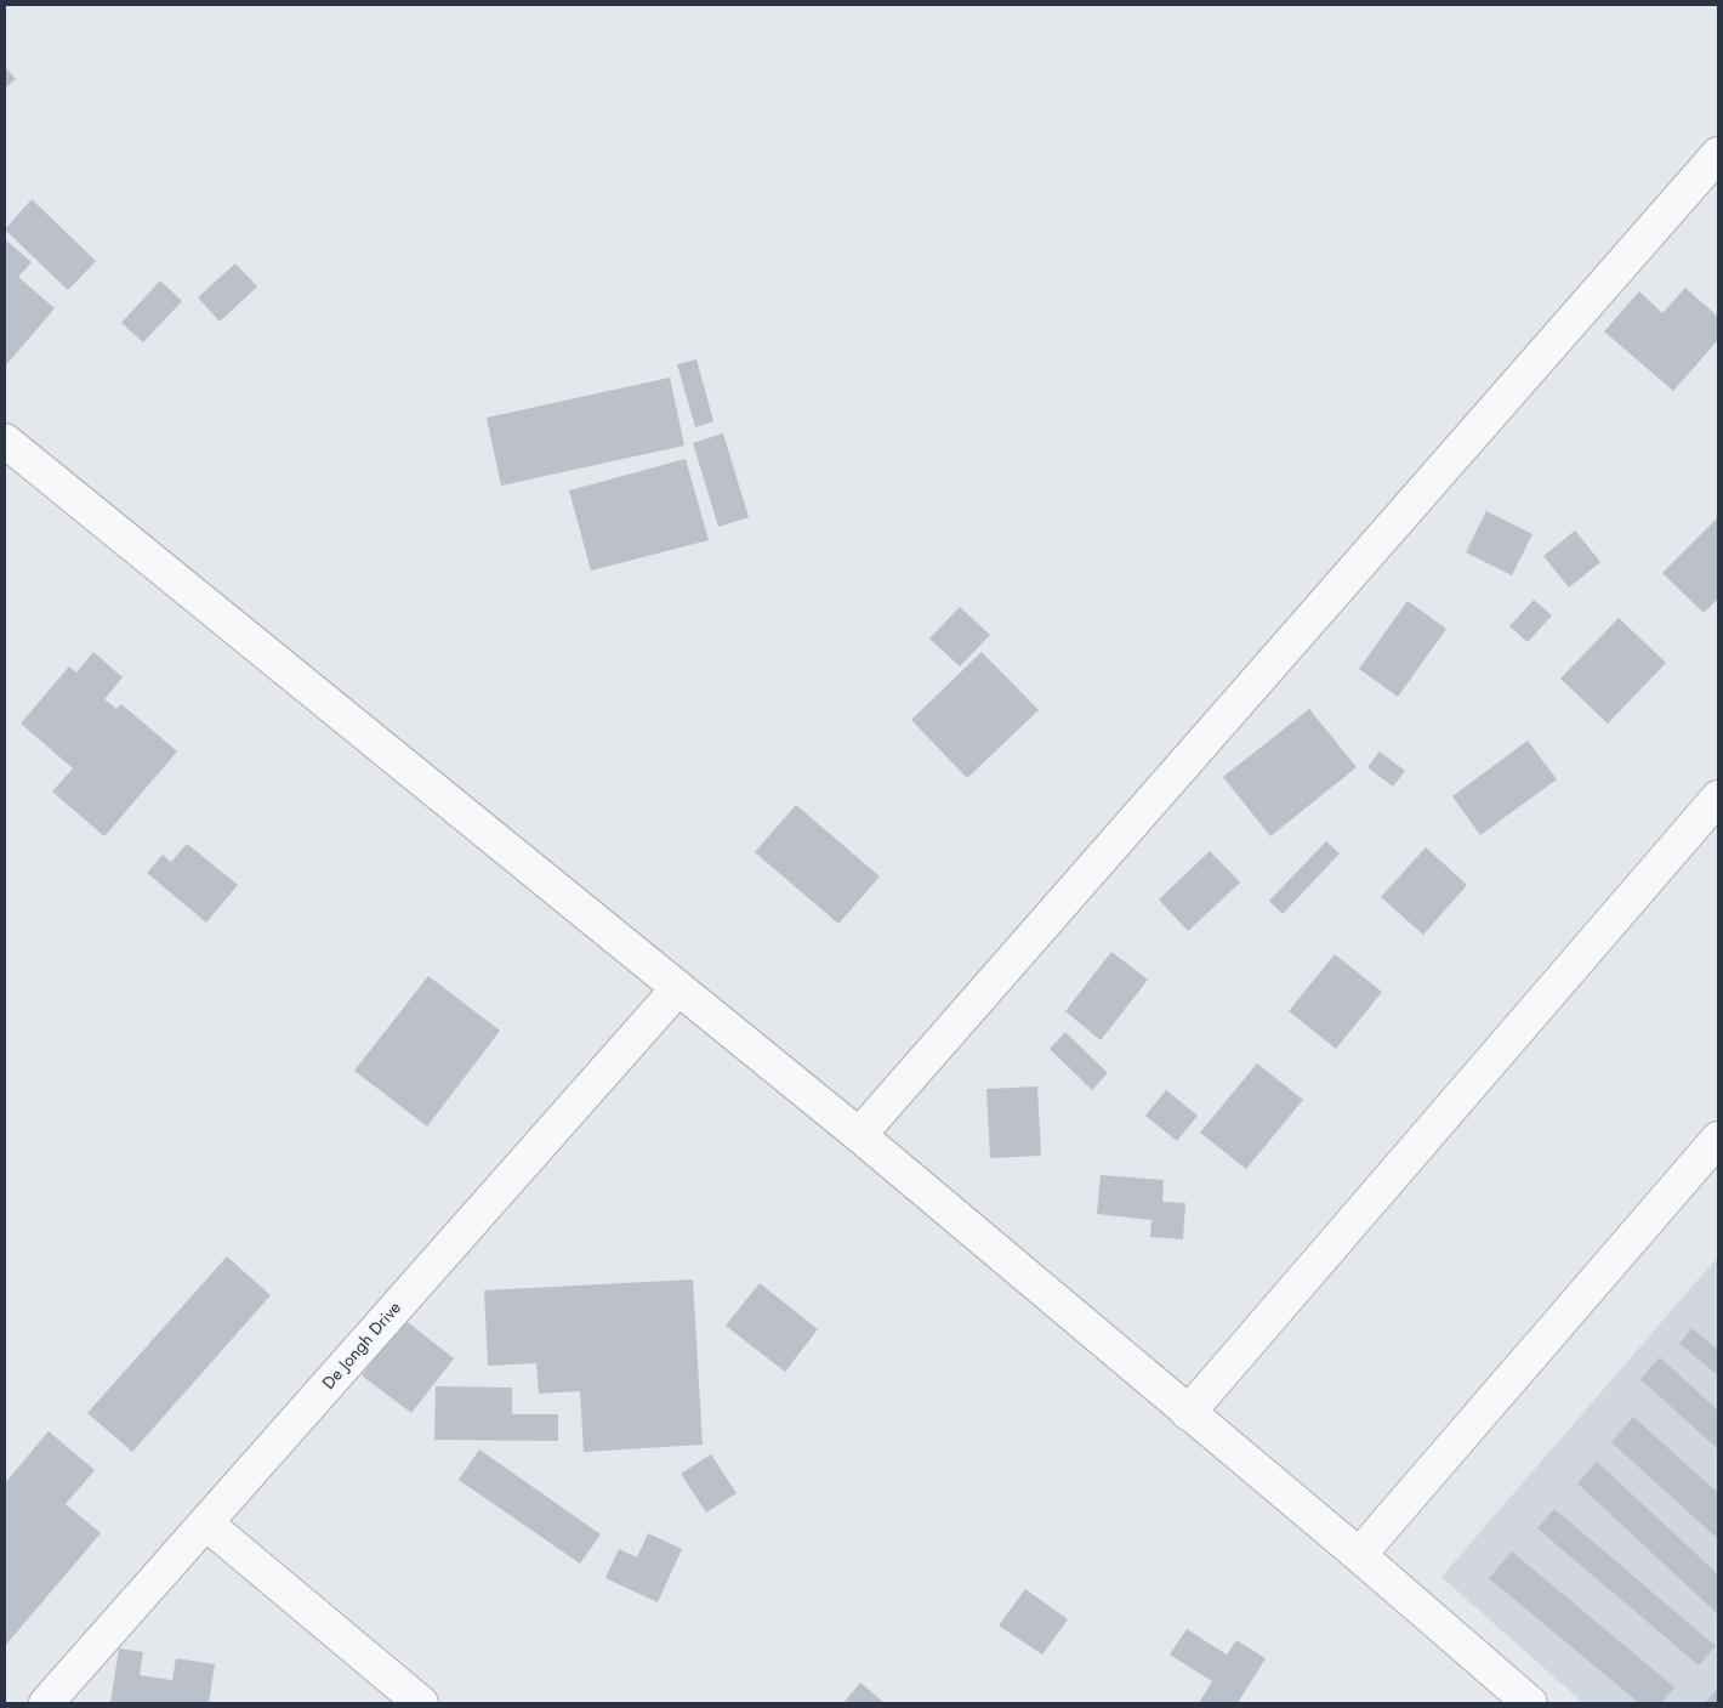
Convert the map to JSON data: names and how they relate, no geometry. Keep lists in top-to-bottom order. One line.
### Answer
{"streets":{"street":["De Jongh Drive"]}}
